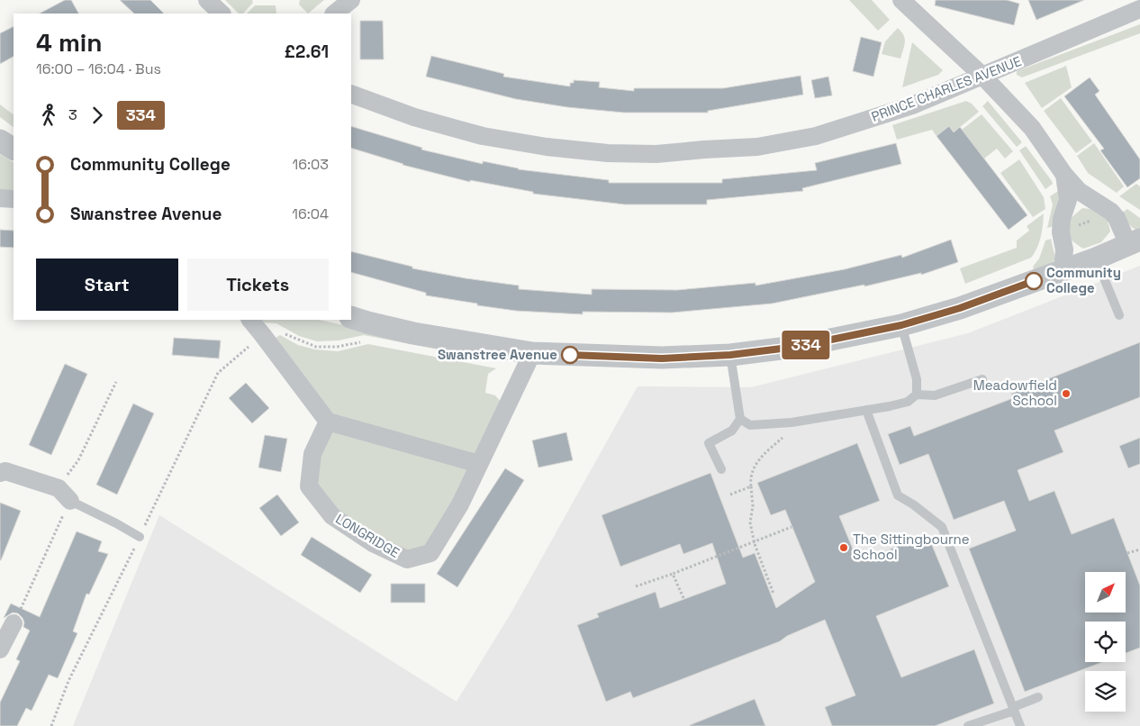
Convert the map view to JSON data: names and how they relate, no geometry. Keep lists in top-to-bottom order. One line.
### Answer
{"streets":{"street":["PRINCE CHARLES AVENUE","LONGRIDGE"]},"places":["Community College","Swanstree Avenue","Meadowfield School","The Sittingbourne School"],"lines":["bus line 334"],"north":"top right","page":{"on_map":"334","heading":["4 min","16:00 – 16:04 · Bus","£2.61"],"legs":["3","334"],"list":[{"name":"Community College","value":"16:03"},{"name":"Swanstree Avenue","value":"16:04"}],"buttons":["Start","Tickets"]}}
